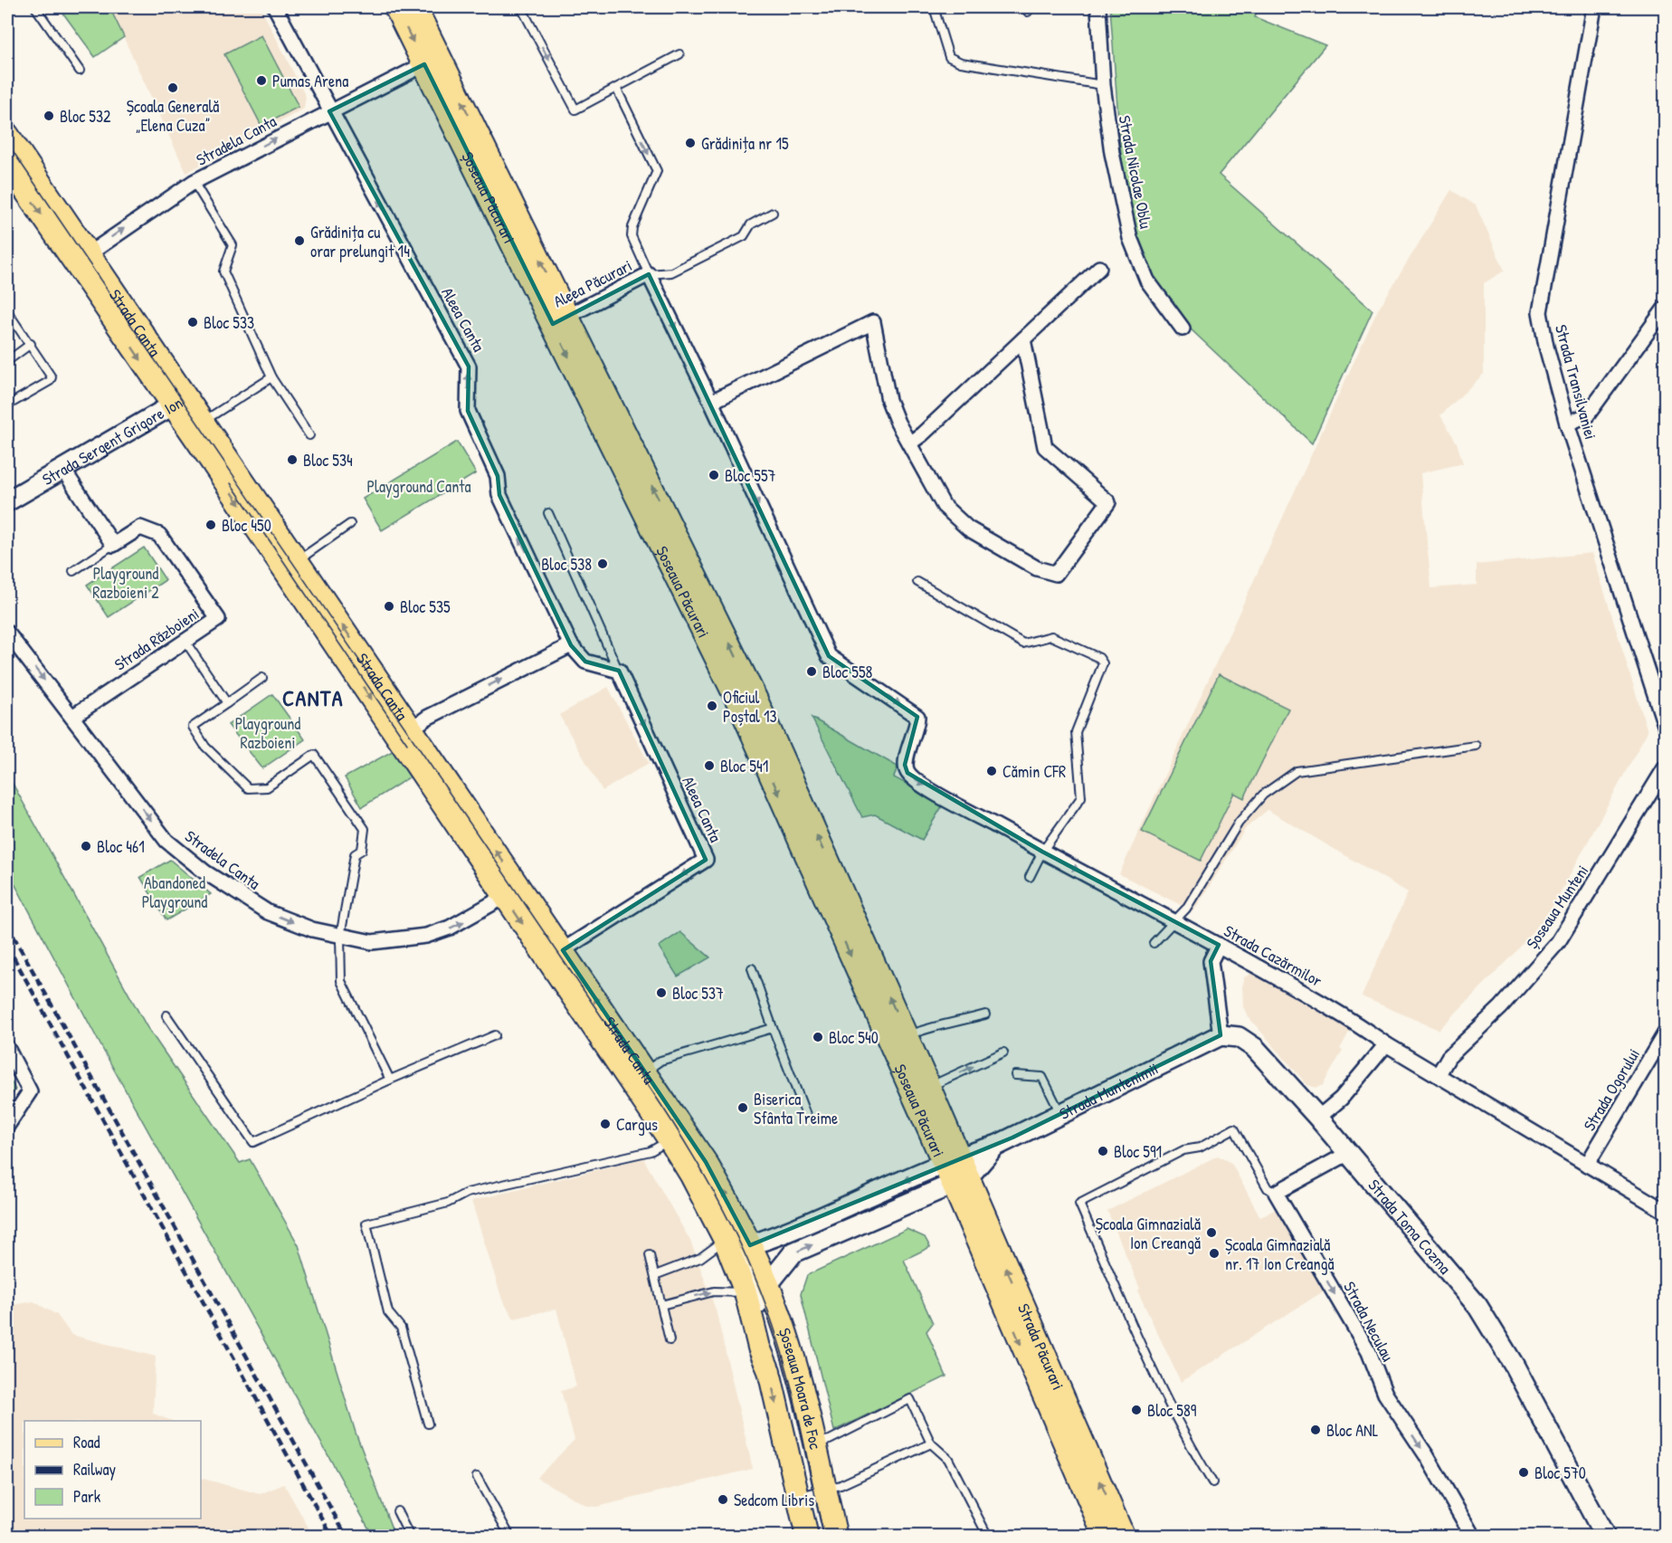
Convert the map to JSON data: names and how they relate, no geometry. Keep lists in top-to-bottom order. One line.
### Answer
{"streets":{"main road":["Șoseaua Păcurari","Strada Canta","Strada Păcurari","Șoseaua Moara de Foc"],"street":["Stradela Canta","Strada Nicolae Oblu","Aleea Păcurari","Aleea Canta","Strada Transilvaniei","Strada Sergent Grigore Ion","Strada Războieni","Șoseaua Munteni","Strada Cazărmilor","Strada Muntenimii","Strada Ogorului","Strada Toma Cozma","Strada Neculau"]},"crossings":[["Stradela Canta","Șoseaua Păcurari"],["Stradela Canta","Aleea Canta"],["Stradela Canta","Strada Canta"],["Stradela Canta","Strada Războieni"],["Șoseaua Păcurari","Aleea Păcurari"],["Șoseaua Păcurari","Strada Muntenimii"],["Șoseaua Păcurari","Strada Păcurari"],["Aleea Canta","Strada Canta"],["Strada Canta","Strada Sergent Grigore Ion"],["Strada Canta","Șoseaua Moara de Foc"],["Șoseaua Munteni","Strada Cazărmilor"],["Strada Cazărmilor","Strada Ogorului"],["Strada Muntenimii","Strada Toma Cozma"],["Strada Muntenimii","Strada Păcurari"]],"one_way":["Stradela Canta","Aleea Păcurari","Strada Cazărmilor","Strada Neculau"],"districts":["CANTA"],"parks":["Playground Canta","Playground Razboieni 2","Playground Razboieni","Abandoned Playground"],"places":["Pumas Arena","Școala Generală „Elena Cuza”","Bloc 532","Grădinița nr 15","Grădinița cu orar prelungit 14","Bloc 533","Bloc 534","Bloc 557","Bloc 450","Bloc 538","Bloc 535","Bloc 558","Oficiul Poștal 13","Bloc 541","Cămin CFR","Bloc 461","Bloc 537","Bloc 540","Biserica Sfânta Treime","Cargus","Bloc 591","Școala Gimnazială Ion Creangă","Școala Gimnazială nr. 17 Ion Creangă","Bloc 589","Bloc ANL","Bloc 570","Sedcom Libris"],"legend":["Road","Railway","Park"]}
